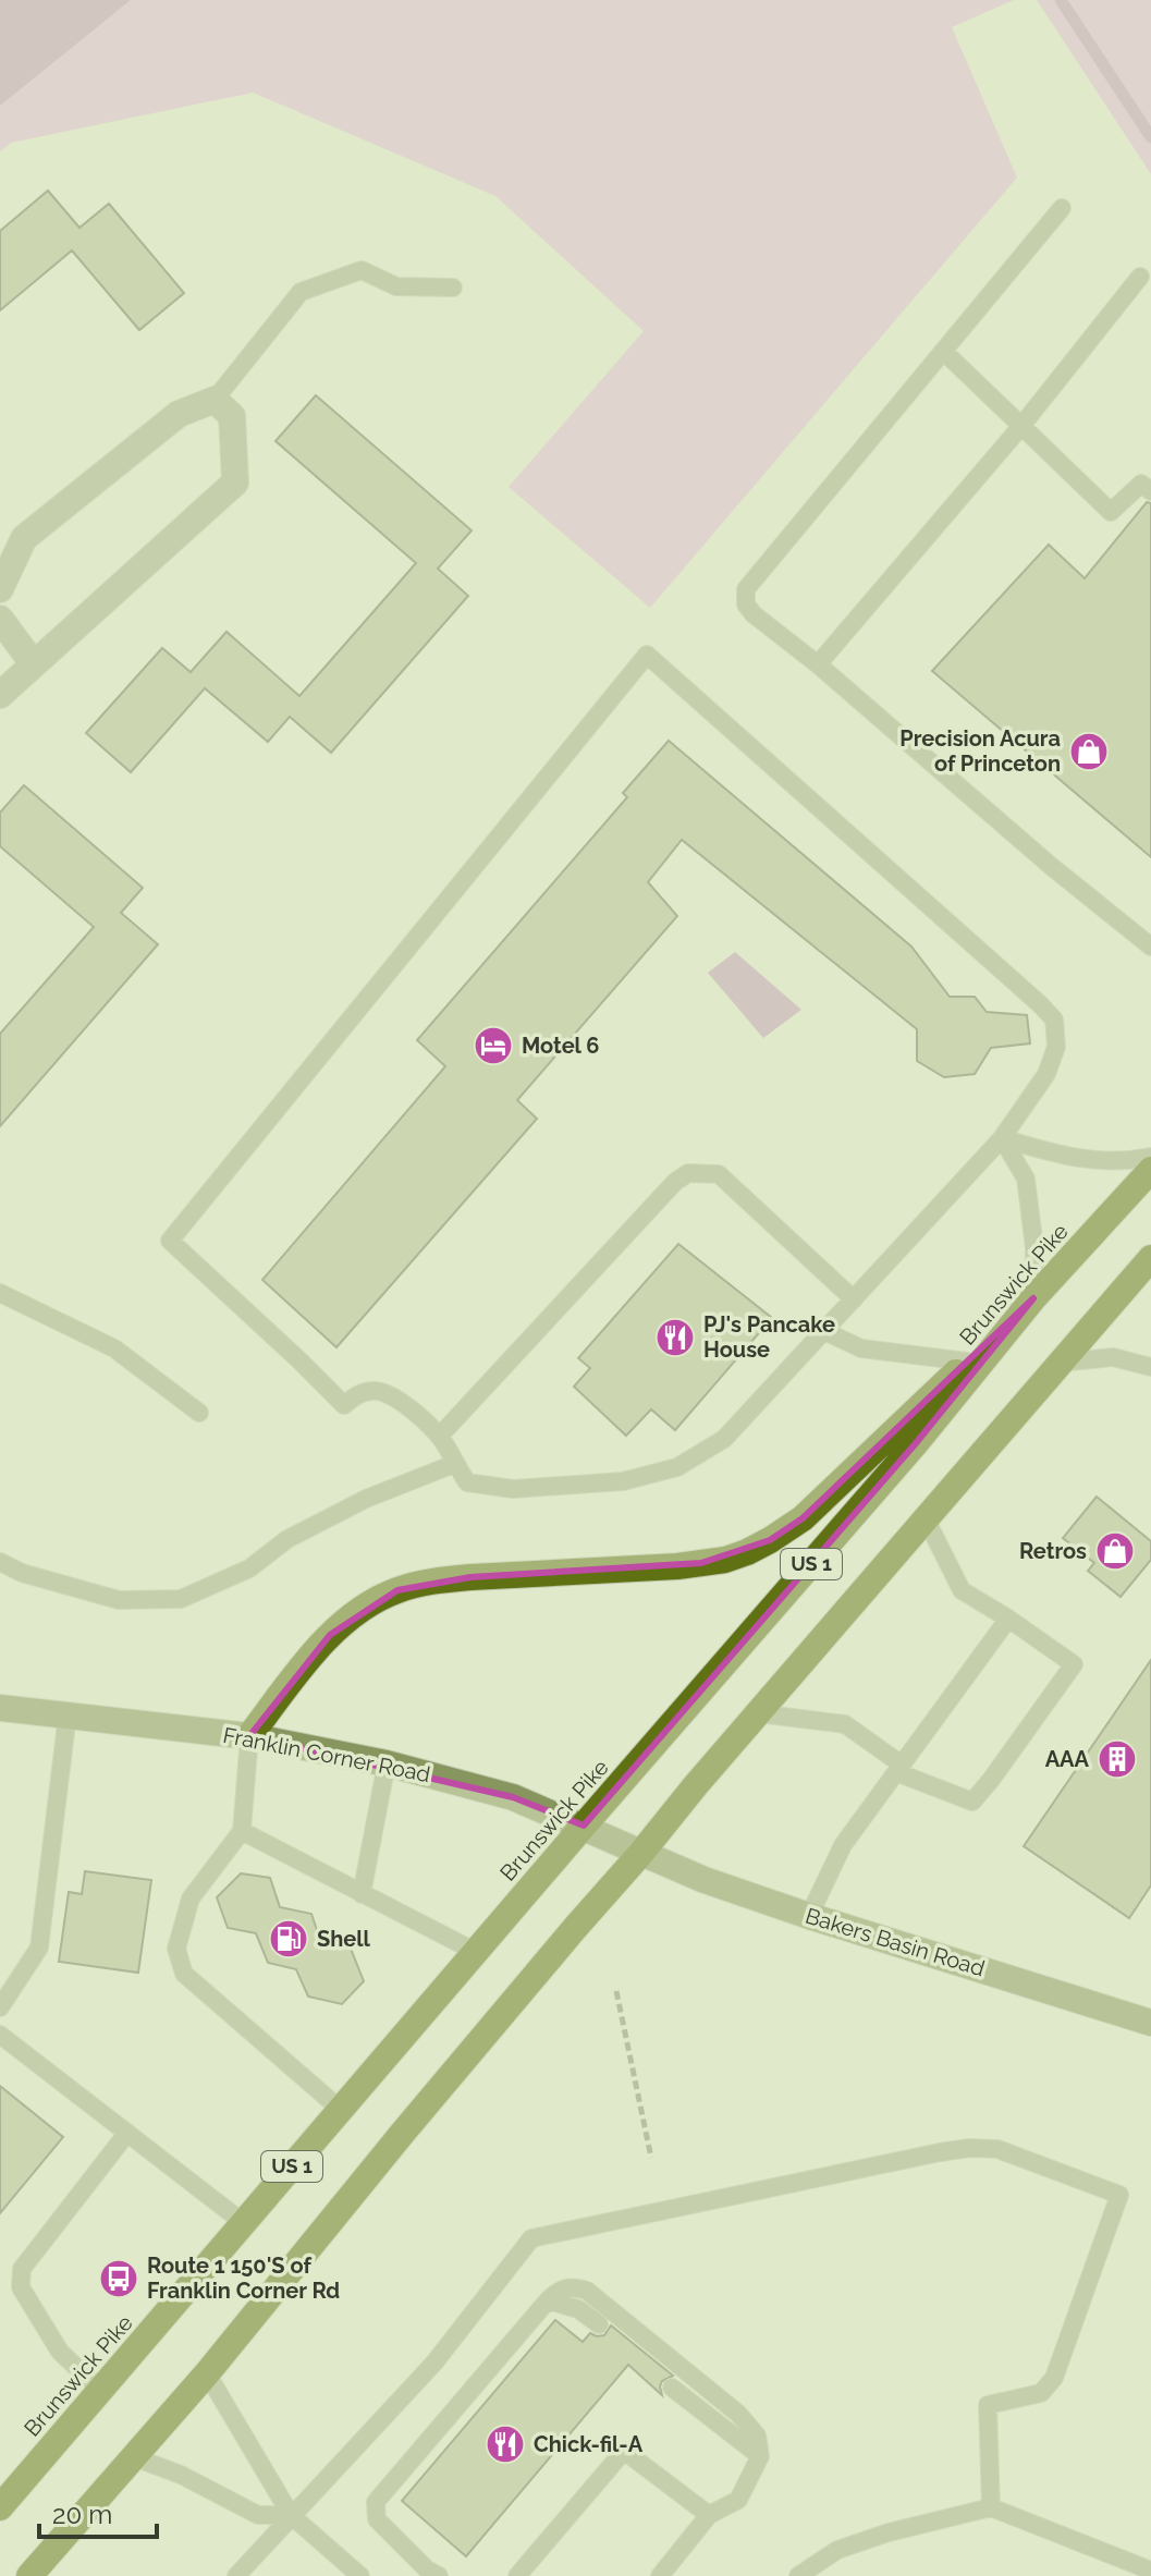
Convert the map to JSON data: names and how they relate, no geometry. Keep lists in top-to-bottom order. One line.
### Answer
{"streets":{"highway":["Brunswick Pike","US 1"],"main road":["Franklin Corner Road","Bakers Basin Road"]},"crossings":[["Brunswick Pike","Franklin Corner Road"],["US 1","Franklin Corner Road"],["US 1","Bakers Basin Road"],["Franklin Corner Road","Bakers Basin Road"]],"places":{"shop":["Precision Acura of Princeton","Retros"],"hotel":["Motel 6"],"restaurant":["PJ's Pancake House","Chick-fil-A"],"building":["AAA"],"fuel station":["Shell"],"bus stop":["Route 1 150'S of Franklin Corner Rd"]},"scale_bar":"20 m"}
